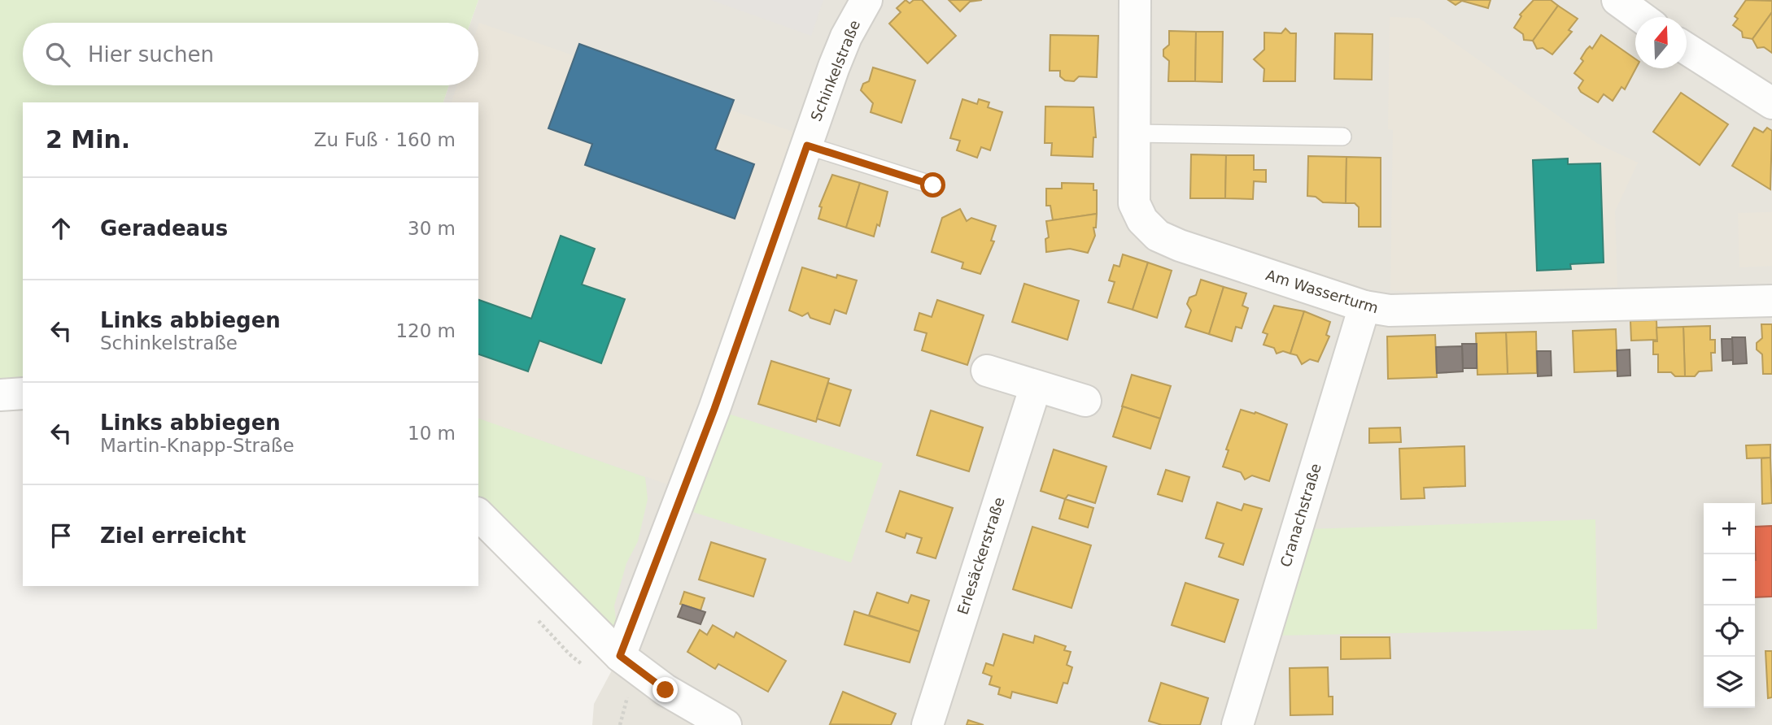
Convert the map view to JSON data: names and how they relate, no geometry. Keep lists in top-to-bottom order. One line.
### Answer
{"streets":{"street":["Schinkelstraße","Am Wasserturm","Cranachstraße","Erlesäckerstraße"]},"crossings":[["Am Wasserturm","Cranachstraße"]],"north":"top","page":{"search":"Hier suchen","heading":["2 Min.","Zu Fuß · 160 m"],"list":[["Geradeaus","30 m"],["Links abbiegen","Schinkelstraße","120 m"],["Links abbiegen","Martin-Knapp-Straße","10 m"],"Ziel erreicht"],"map_buttons":["+","−"]}}
